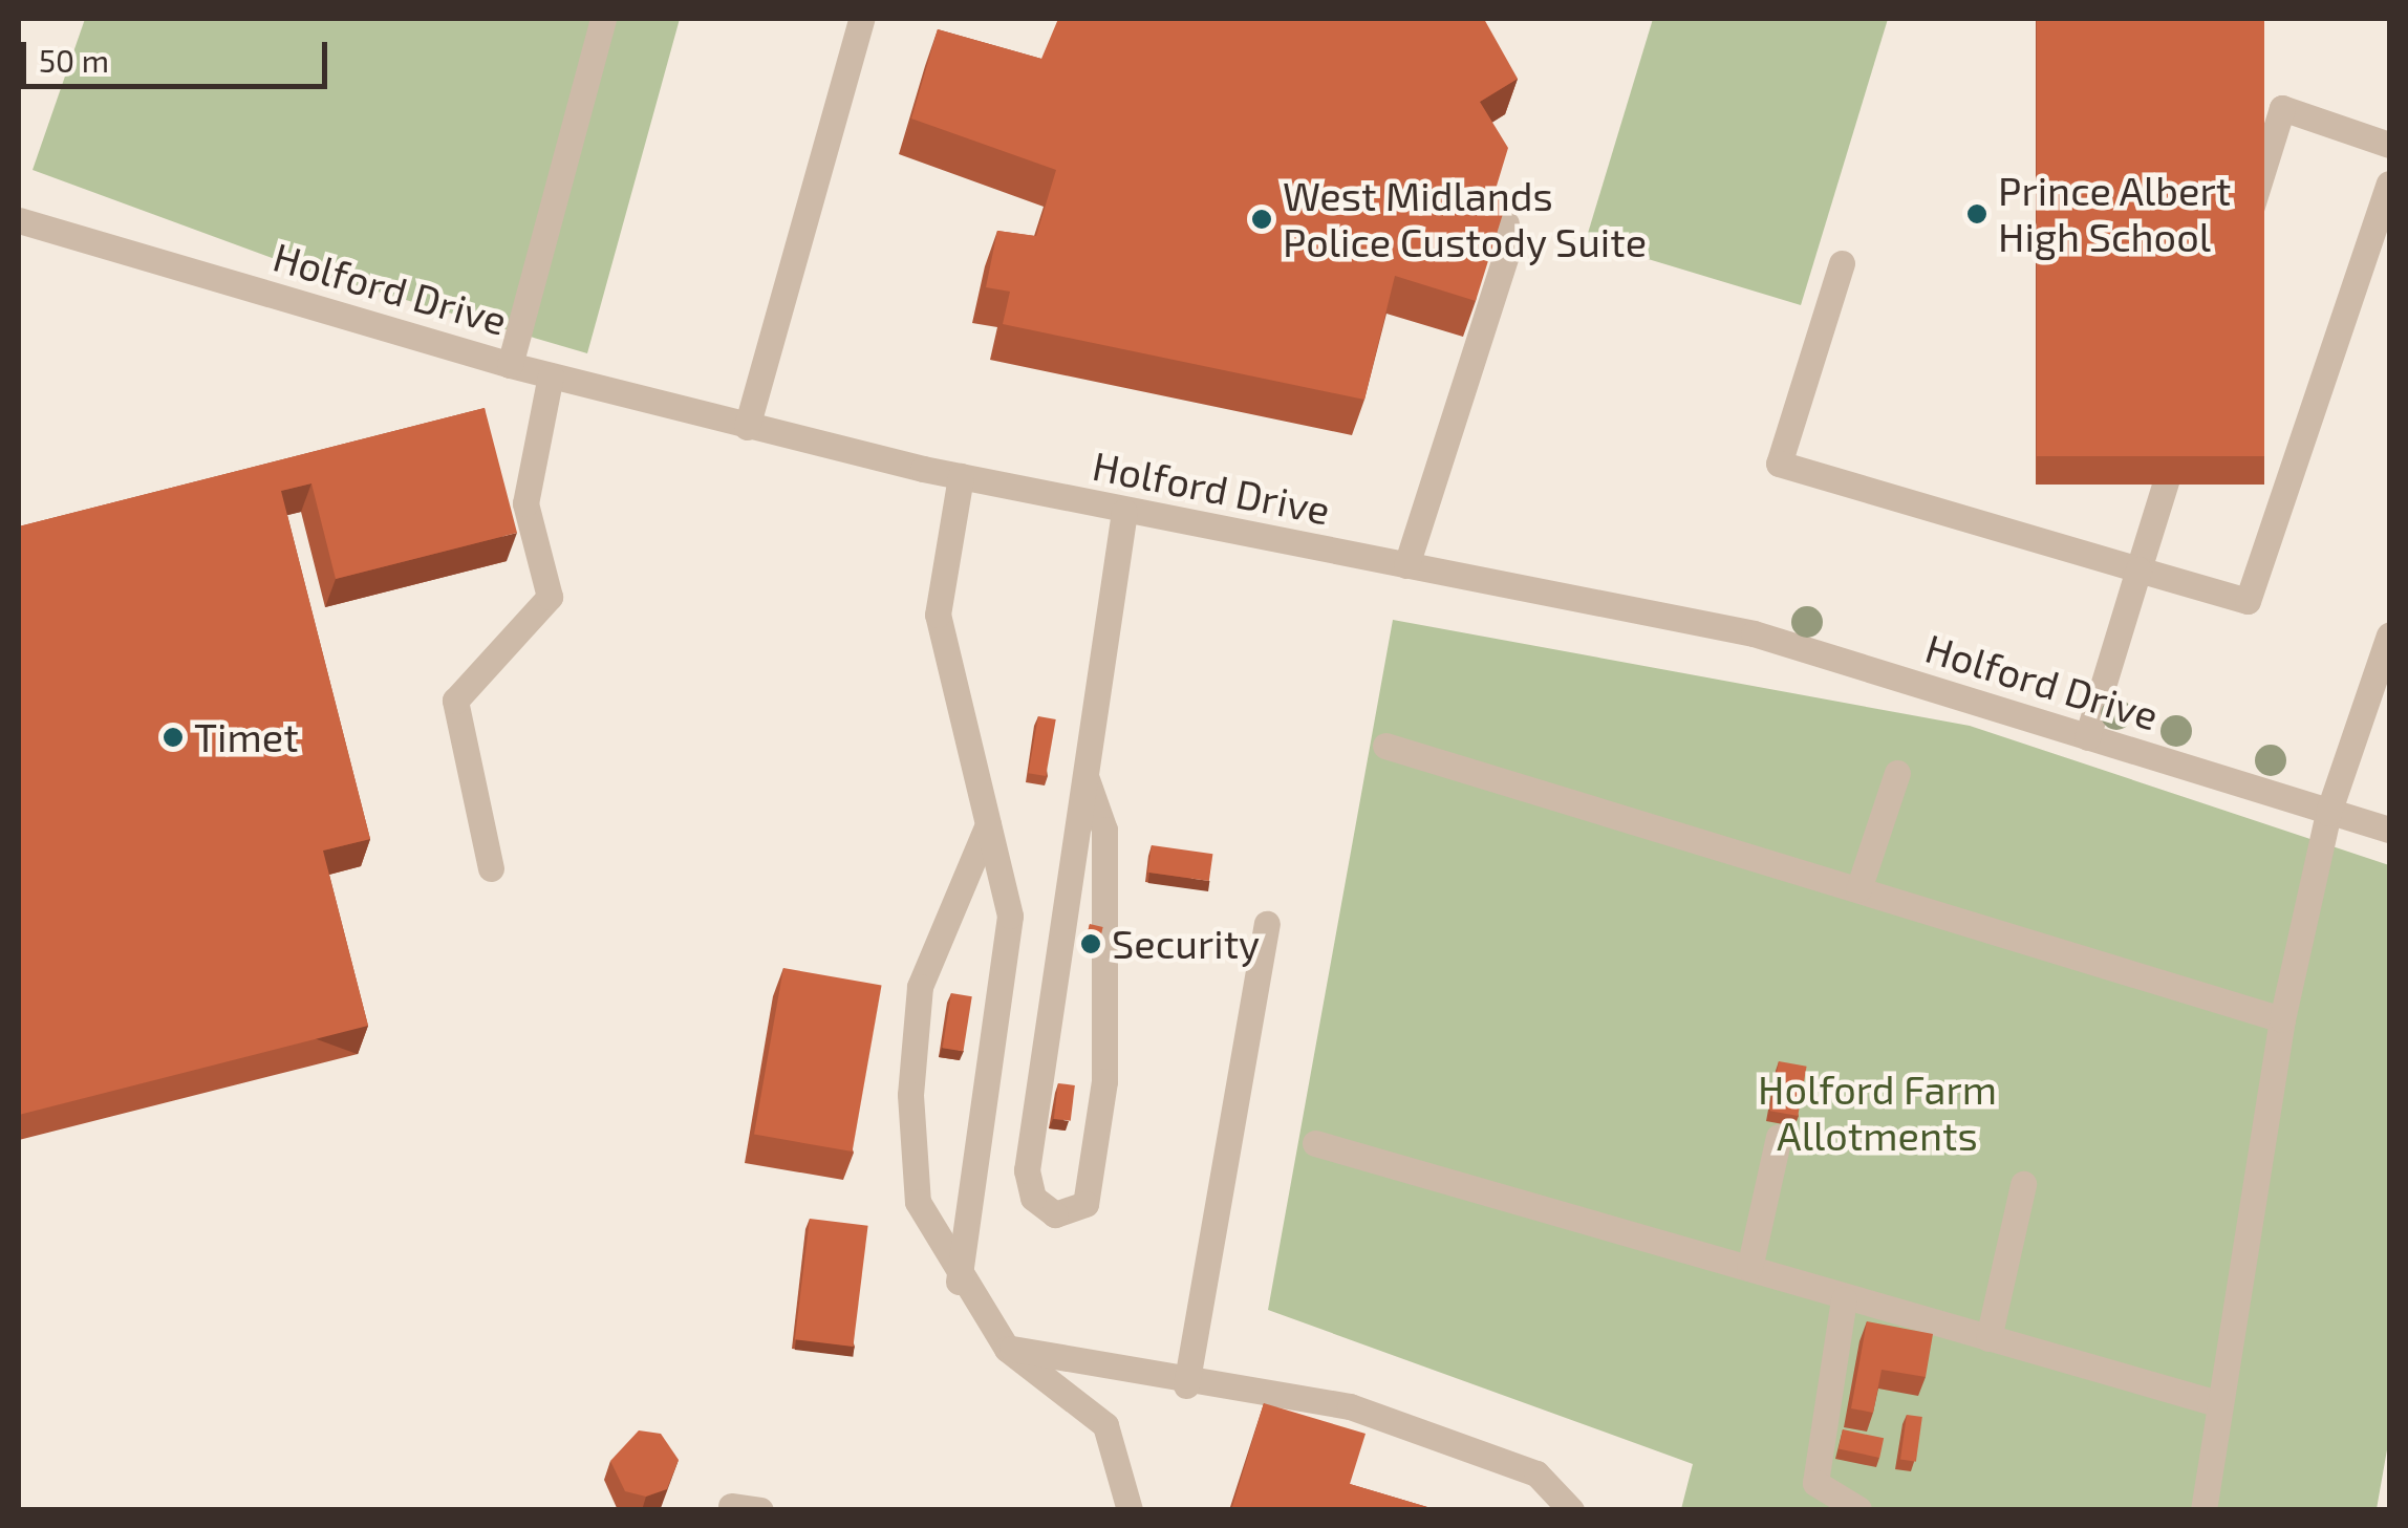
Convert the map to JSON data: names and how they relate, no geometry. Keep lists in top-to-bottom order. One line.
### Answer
{"streets":{"street":["Holford Drive"]},"parks":["Holford Farm Allotments"],"places":["Prince Albert High School","West Midlands Police Custody Suite","Timet","Security"],"scale_bar":"50 m"}
